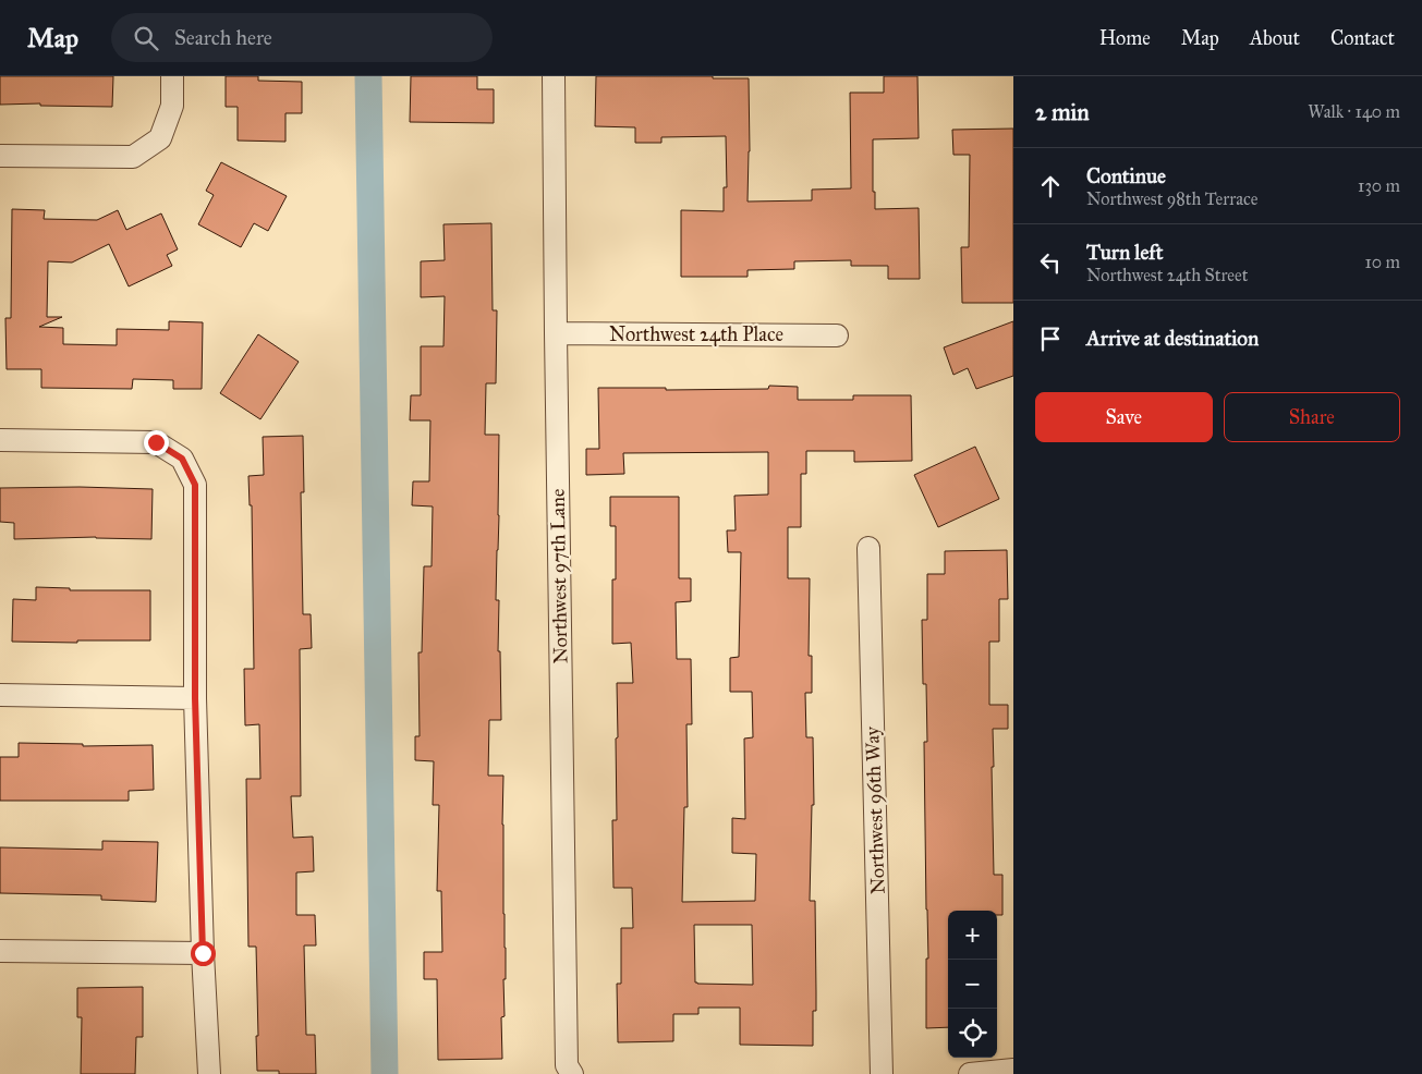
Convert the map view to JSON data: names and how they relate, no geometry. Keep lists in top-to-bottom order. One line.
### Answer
{"streets":{"street":["Northwest 24th Place","Northwest 97th Lane","Northwest 96th Way"]},"crossings":[["Northwest 24th Place","Northwest 97th Lane"]],"page":{"header":"Map","search":"Search here","nav":["Home","Map","About","Contact"],"heading":["2 min","Walk · 140 m"],"list":[["Continue","Northwest 98th Terrace","130 m"],["Turn left","Northwest 24th Street","10 m"],"Arrive at destination"],"buttons":["Save","Share"],"map_buttons":["+","−"]}}
